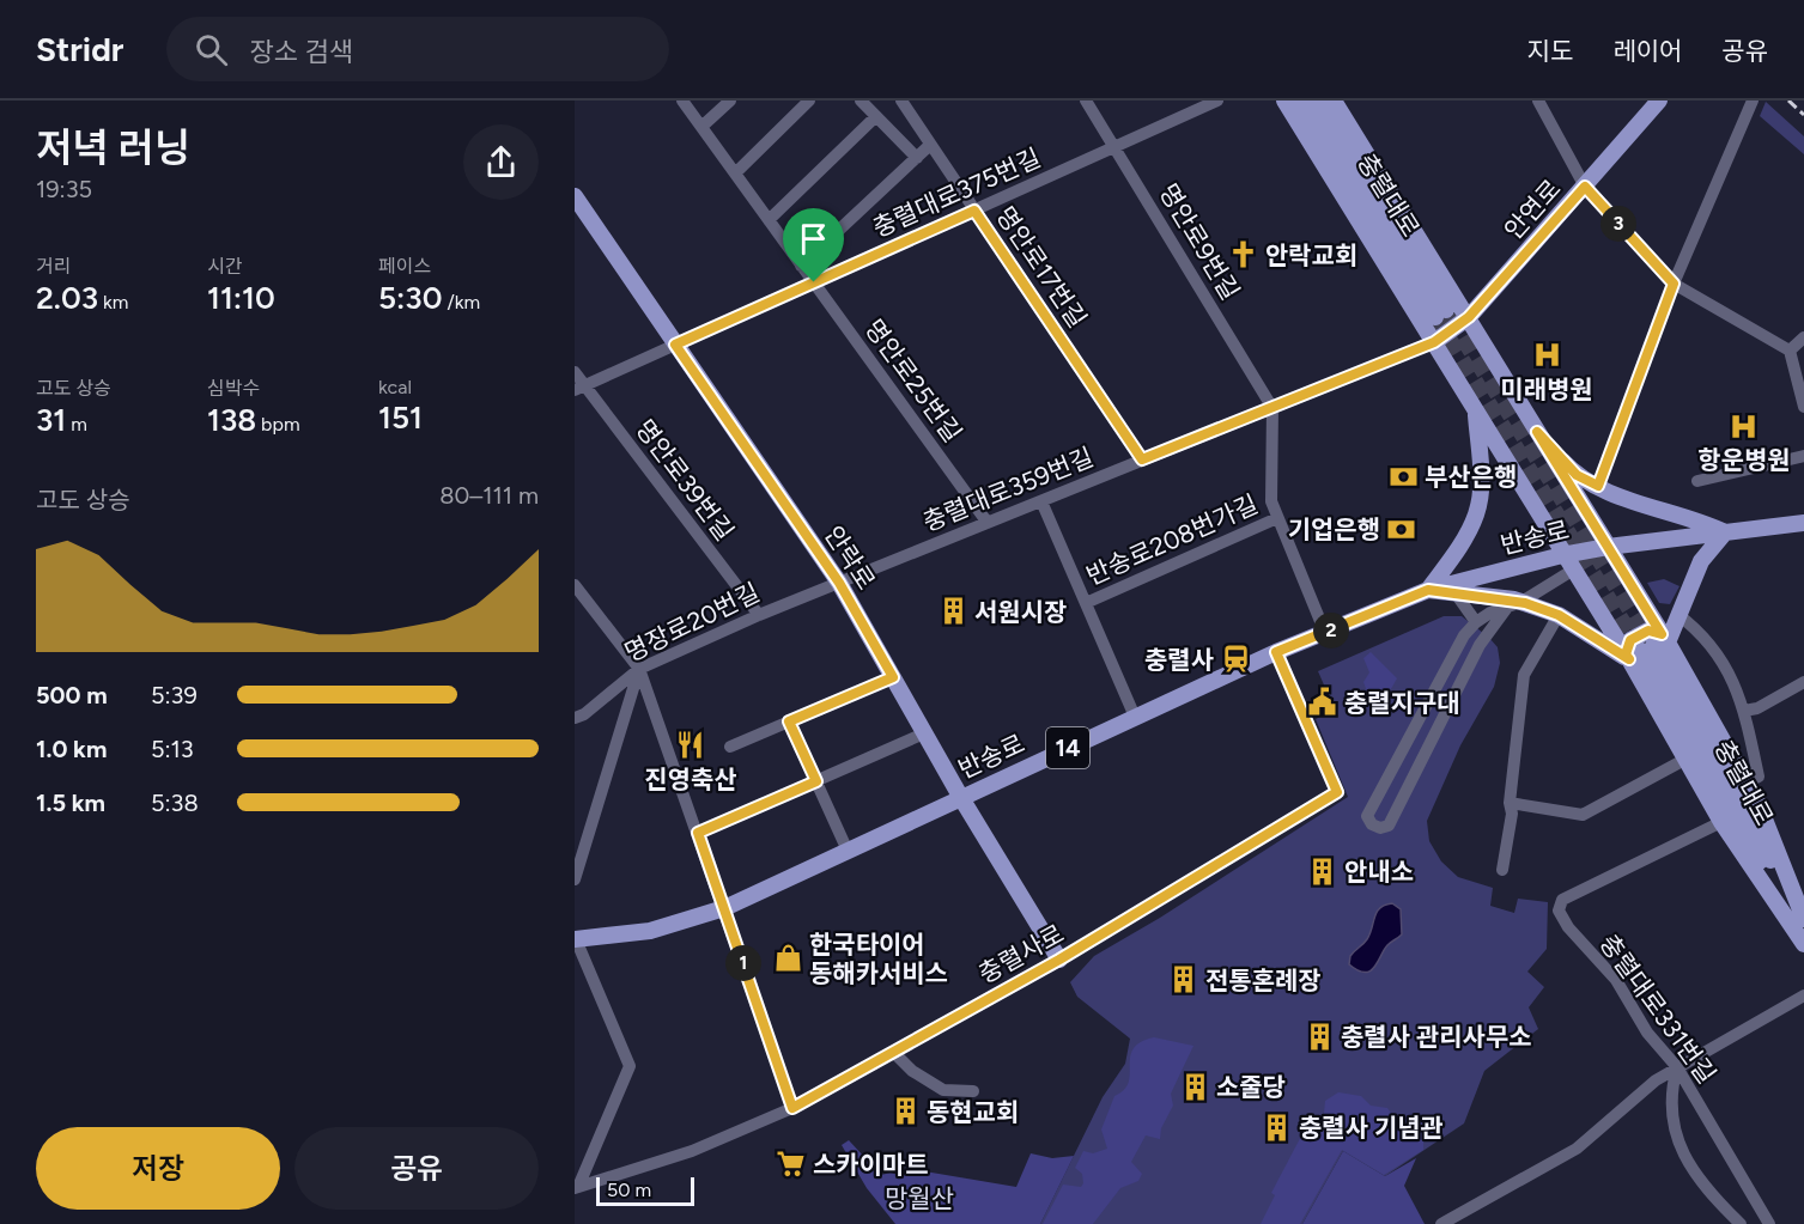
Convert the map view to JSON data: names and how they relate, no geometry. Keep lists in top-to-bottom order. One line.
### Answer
{"streets":{"main road":["충렬대로","안연로","반송로","안락로","14"],"street":["충렬대로375번길","명안로9번길","명안로17번길","명안로25번길","명안로39번길","충렬대로359번길","반송로208번가길","명장로20번길","충렬사로","충렬대로331번길"]},"crossings":[["충렬대로375번길","명안로9번길"],["충렬대로375번길","명안로17번길"],["충렬대로375번길","명안로25번길"],["충렬대로375번길","명안로39번길"],["충렬대로375번길","안락로"],["안연로","명안로9번길"],["안연로","충렬대로359번길"],["안연로","반송로"],["안연로","반송로208번가길"],["명안로9번길","충렬대로359번길"],["명안로9번길","반송로"],["명안로9번길","반송로208번가길"],["명안로17번길","충렬대로359번길"],["명안로25번길","충렬대로359번길"],["명안로39번길","명장로20번길"],["충렬대로359번길","반송로"],["충렬대로359번길","반송로208번가길"],["충렬대로359번길","안락로"],["충렬대로359번길","명장로20번길"],["반송로","반송로208번가길"],["반송로","안락로"],["반송로","충렬사로"],["안락로","명장로20번길"],["안락로","충렬사로"]],"parks":["망월산"],"places":{"church":["안락교회"],"hospital":["미래병원","항운병원"],"bank":["부산은행","기업은행"],"building":["서원시장","안내소","전통혼례장","충렬사 관리사무소","소줄당","동현교회","충렬사 기념관"],"station":["충렬사"],"public building":["충렬지구대"],"restaurant":["진영축산"],"shop":["한국타이어 동해카서비스"],"supermarket":["스카이마트"]},"scale_bar":"50 m","page":{"header":"Stridr","search":"장소 검색","nav":["지도","레이어","공유"],"heading":["저녁 러닝","19:35"],"pins":["3","2","1"],"stats":[["거리","2.03 km"],["시간","11:10"],["페이스","5:30 /km"],["고도 상승","31 m"],["심박수","138 bpm"],["kcal","151"]],"chart":["고도 상승","80–111 m"],"list":[{"name":"500 m","note":"5:39"},{"name":"1.0 km","note":"5:13"},{"name":"1.5 km","note":"5:38"}],"buttons":["저장","공유"],"scale":"50 m"}}
